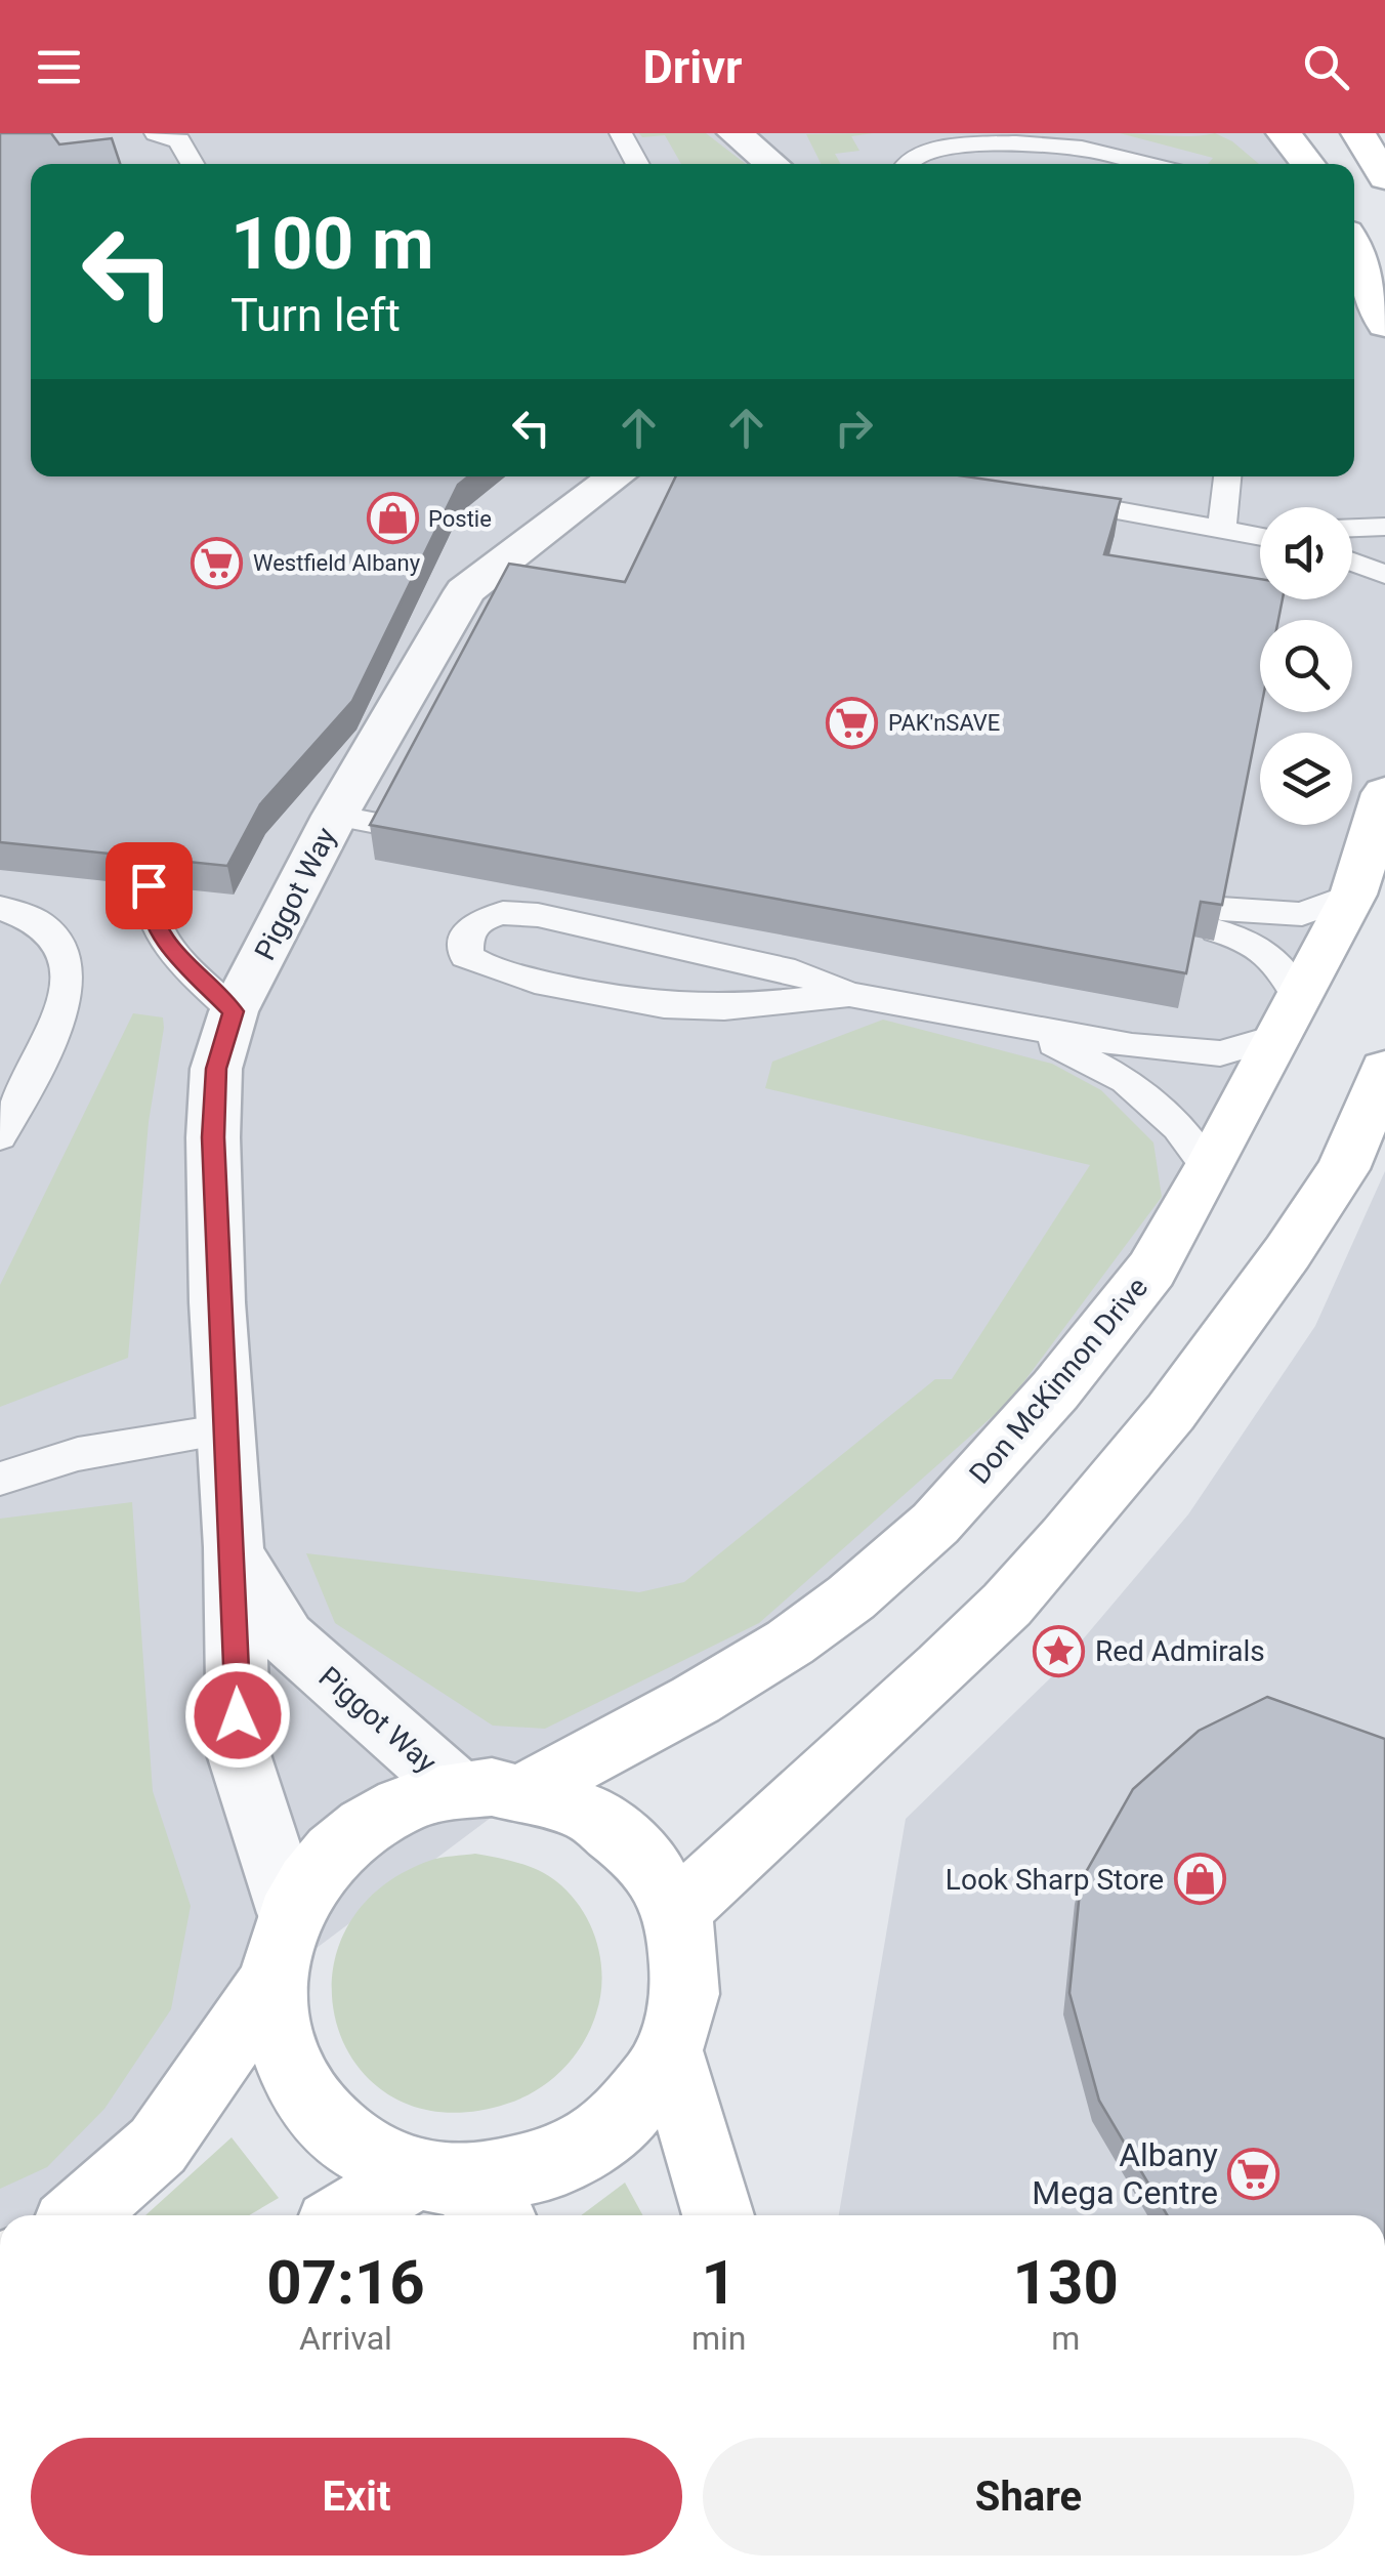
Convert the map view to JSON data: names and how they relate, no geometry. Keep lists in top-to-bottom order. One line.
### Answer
{"streets":{"main road":["Don McKinnon Drive"],"street":["Piggot Way"]},"places":{"shop":["Postie","Look Sharp Store"],"supermarket":["Westfield Albany","PAK'nSAVE","Albany Mega Centre"],"place":["Red Admirals"]},"page":{"header":"Drivr","turn":["100 m","Turn left"],"eta":["07:16","Arrival","1","min","130","m"],"buttons":["Exit","Share"]}}
